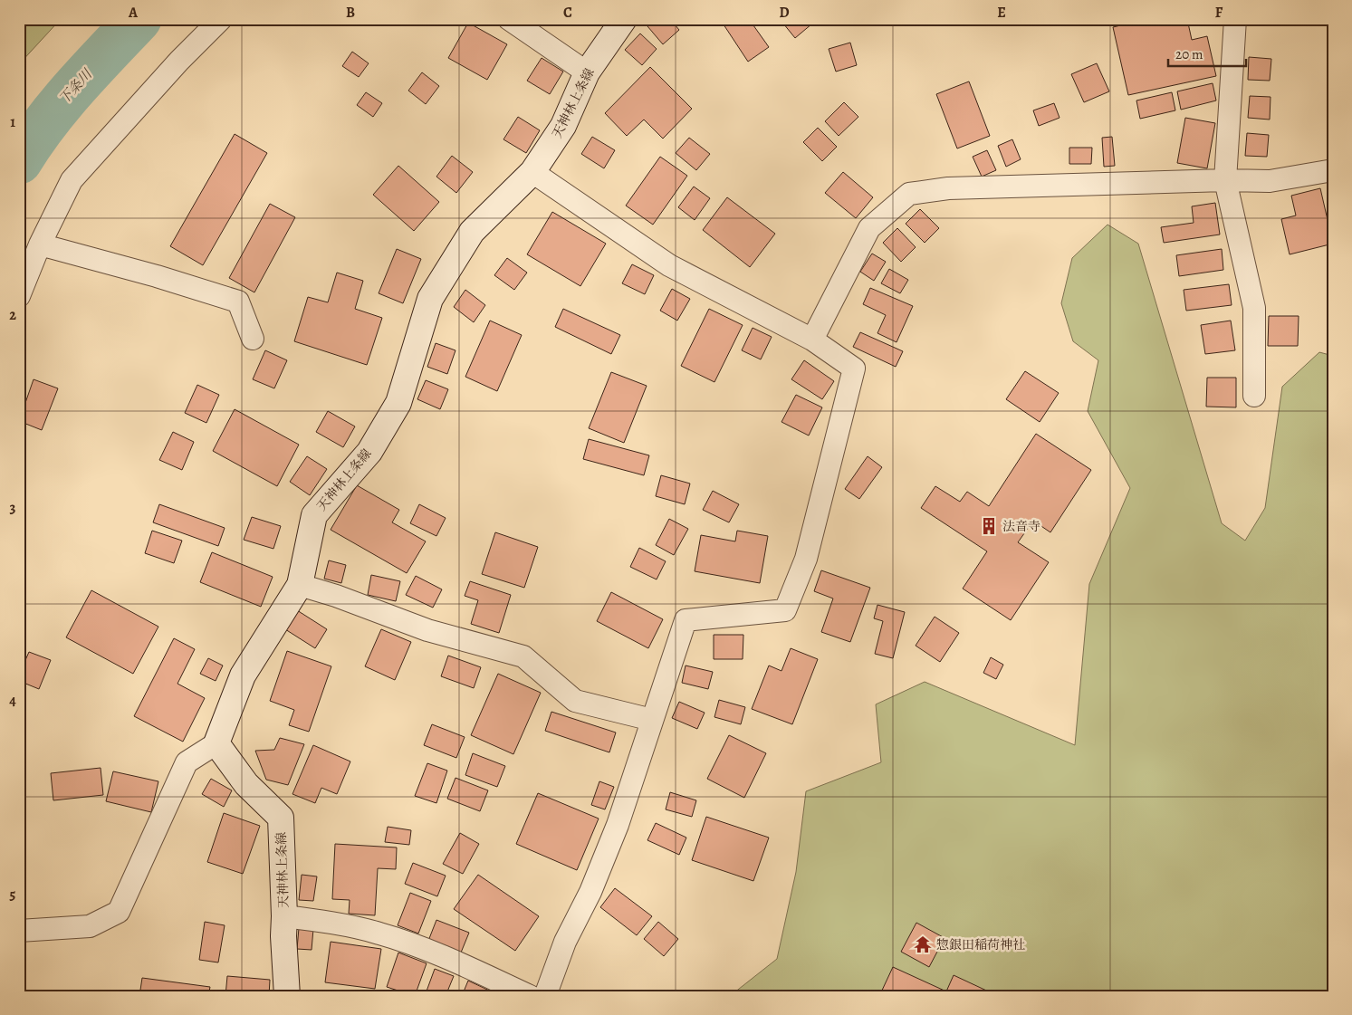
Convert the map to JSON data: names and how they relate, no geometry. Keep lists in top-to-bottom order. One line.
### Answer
{"streets":{"main road":["天神林上条線"]},"water":["下条川"],"places":{"building":["法音寺"],"temple":["惣銀田稲荷神社"]},"scale_bar":"20 m","grid":{"columns":["A","B","C","D","E","F"],"rows":["1","2","3","4","5"]}}
